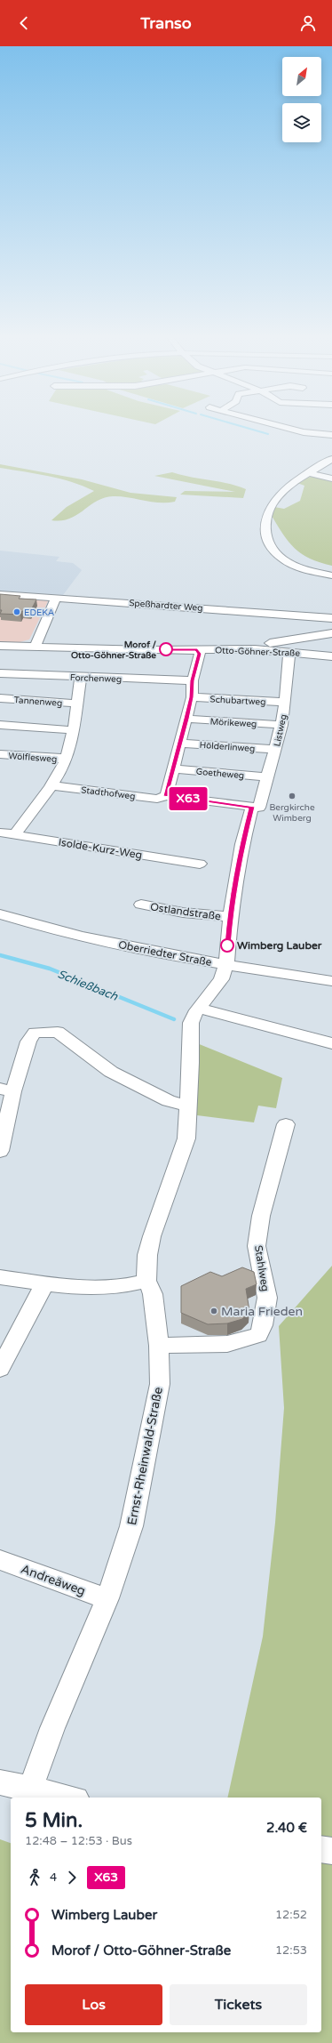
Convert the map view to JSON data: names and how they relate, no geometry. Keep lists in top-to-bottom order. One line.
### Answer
{"streets":{"street":["Speßhardter Weg","Otto-Göhner-Straße","Forchenweg","Schubartweg","Tannenweg","Mörikeweg","Listweg","Hölderlinweg","Wölflesweg","Goetheweg","Stadthofweg","Isolde-Kurz-Weg","Ostlandstraße","Oberriedter Straße","Stahlweg","Ernst-Rheinwald-Straße","Andreäweg"]},"crossings":[["Otto-Göhner-Straße","Listweg"],["Schubartweg","Listweg"],["Mörikeweg","Listweg"],["Listweg","Hölderlinweg"],["Listweg","Goetheweg"],["Stadthofweg","Ostlandstraße"],["Ostlandstraße","Oberriedter Straße"],["Ostlandstraße","Ernst-Rheinwald-Straße"],["Oberriedter Straße","Ernst-Rheinwald-Straße"],["Stahlweg","Ernst-Rheinwald-Straße"],["Ernst-Rheinwald-Straße","Andreäweg"]],"water":["Schießbach"],"places":["EDEKA","Morof / Otto-Göhner-Straße","Bergkirche Wimberg","Wimberg Lauber","Maria Frieden"],"lines":["bus line X63"],"north":"top right","page":{"header":"Transo","on_map":"X63","heading":["5 Min.","12:48 – 12:53 · Bus","2.40 €"],"legs":["4","X63"],"list":[{"name":"Wimberg Lauber","value":"12:52"},{"name":"Morof / Otto-Göhner-Straße","value":"12:53"}],"buttons":["Los","Tickets"]}}
